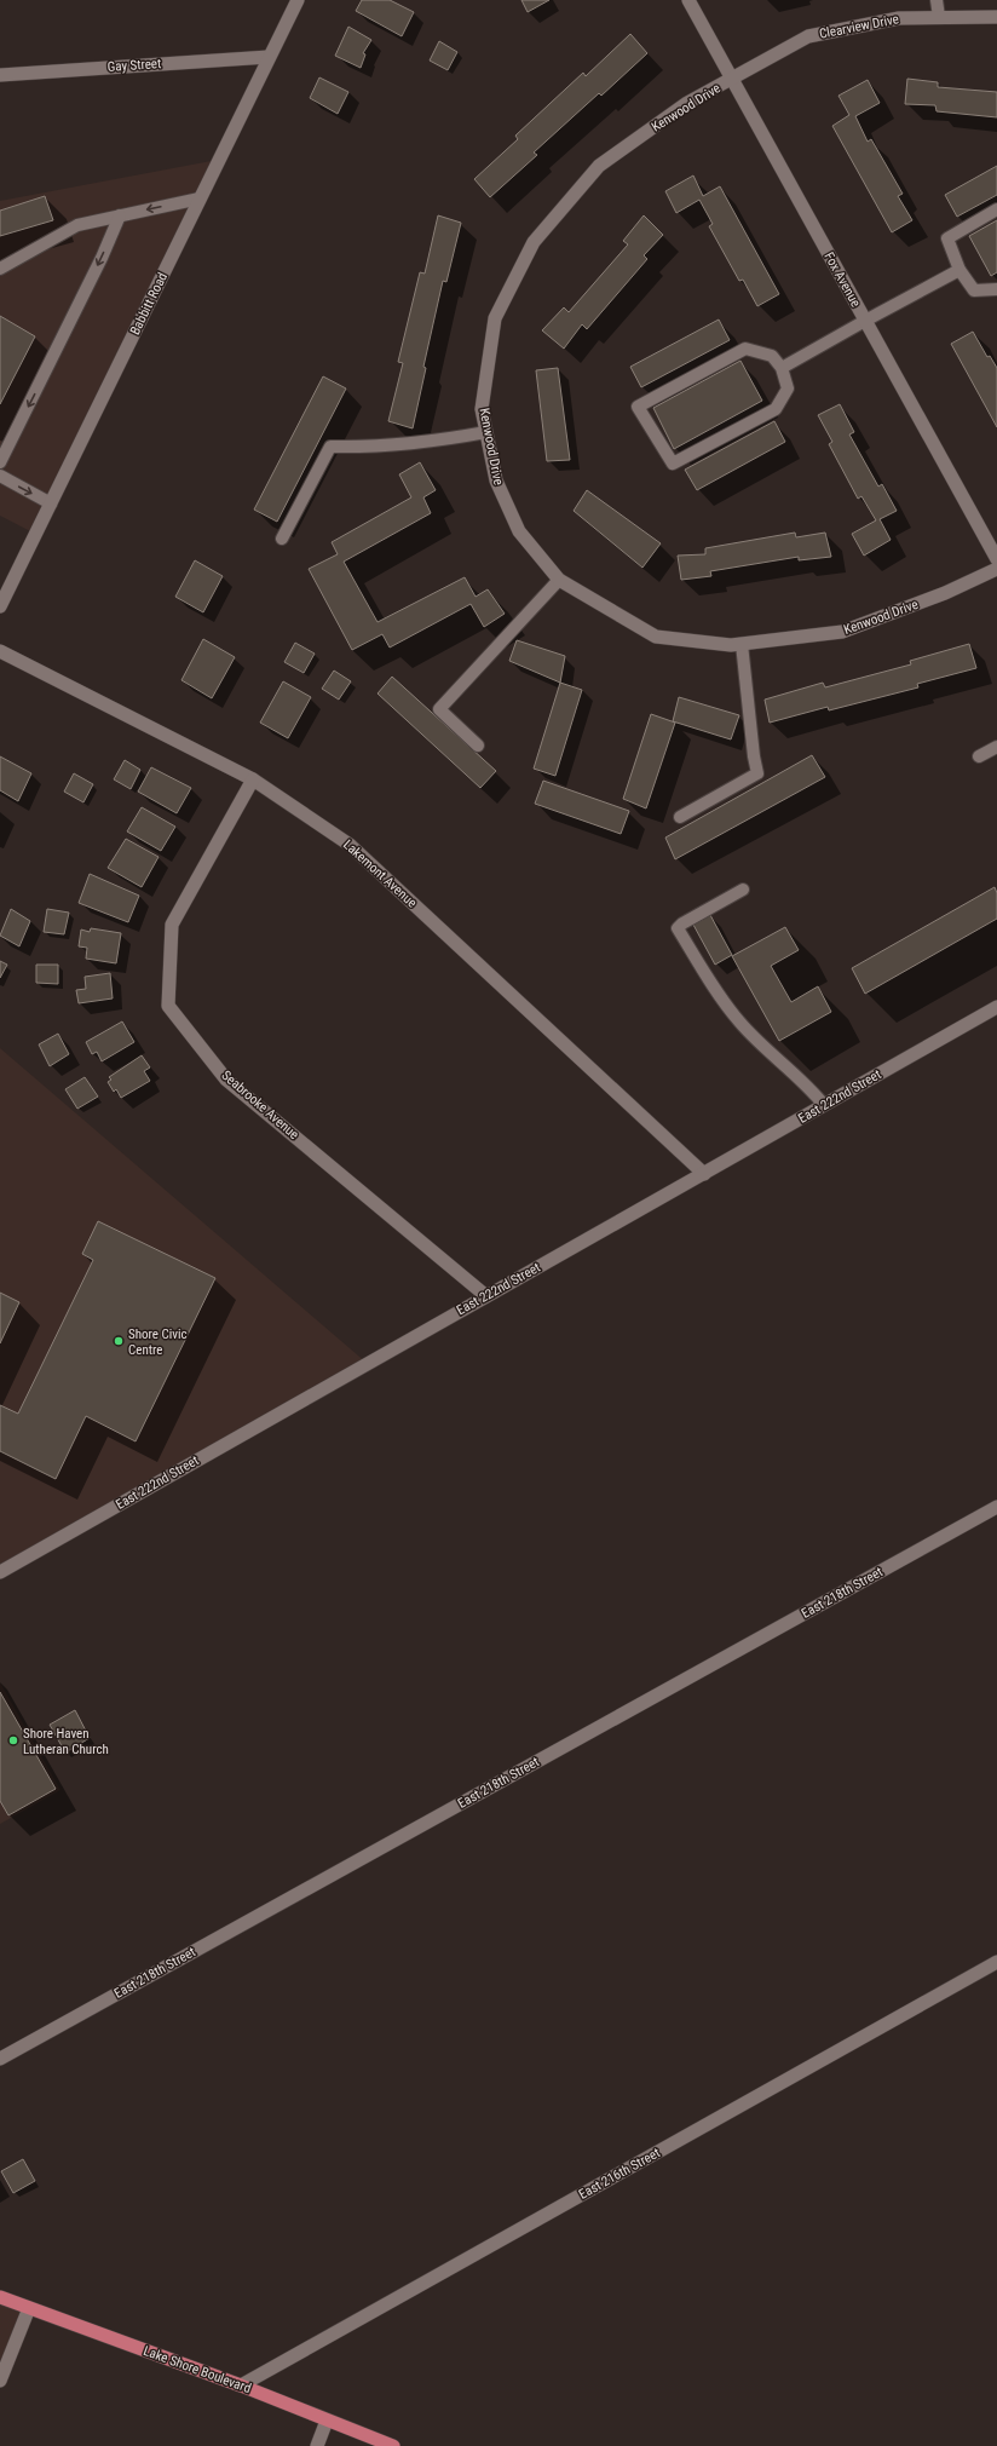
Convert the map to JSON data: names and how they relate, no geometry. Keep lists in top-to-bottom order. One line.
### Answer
{"streets":{"main road":["Lake Shore Boulevard"],"street":["Clearview Drive","Gay Street","Kenwood Drive","Fox Avenue","Babbitt Road","Lakemont Avenue","East 222nd Street","Seabrooke Avenue","East 218th Street","East 216th Street"]},"crossings":[["Clearview Drive","Kenwood Drive"],["Clearview Drive","Fox Avenue"],["Gay Street","Babbitt Road"],["Kenwood Drive","Fox Avenue"],["Lakemont Avenue","East 222nd Street"],["Lakemont Avenue","Seabrooke Avenue"],["East 222nd Street","Seabrooke Avenue"],["East 216th Street","Lake Shore Boulevard"]],"places":["Shore Civic Centre","Shore Haven Lutheran Church"]}
